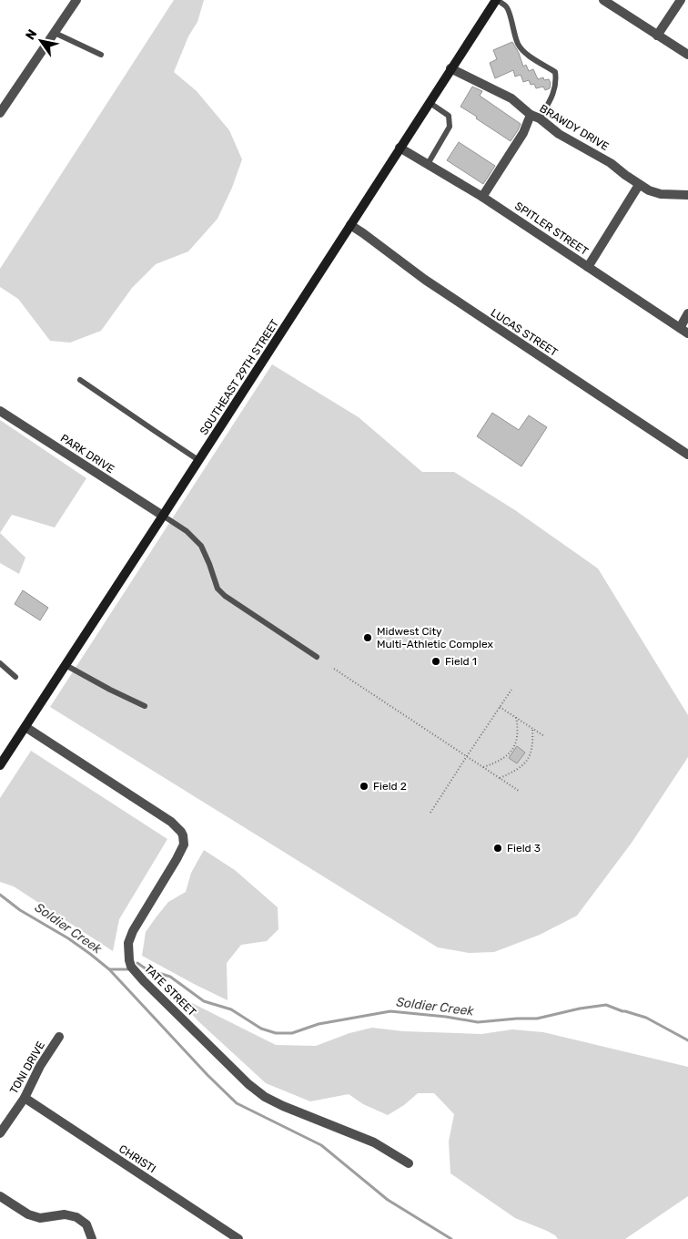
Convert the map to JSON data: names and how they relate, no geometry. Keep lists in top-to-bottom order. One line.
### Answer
{"streets":{"main road":["SOUTHEAST 29TH STREET"],"street":["BRAWDY DRIVE","SPITLER STREET","LUCAS STREET","PARK DRIVE","TATE STREET","TONI DRIVE","CHRISTI"]},"crossings":[["BRAWDY DRIVE","SOUTHEAST 29TH STREET"],["SPITLER STREET","SOUTHEAST 29TH STREET"],["LUCAS STREET","SOUTHEAST 29TH STREET"],["SOUTHEAST 29TH STREET","PARK DRIVE"],["SOUTHEAST 29TH STREET","TATE STREET"],["TONI DRIVE","CHRISTI"]],"water":["Soldier Creek"],"places":["Midwest City Multi-Athletic Complex","Field 1","Field 2","Field 3"],"north":"top left"}
